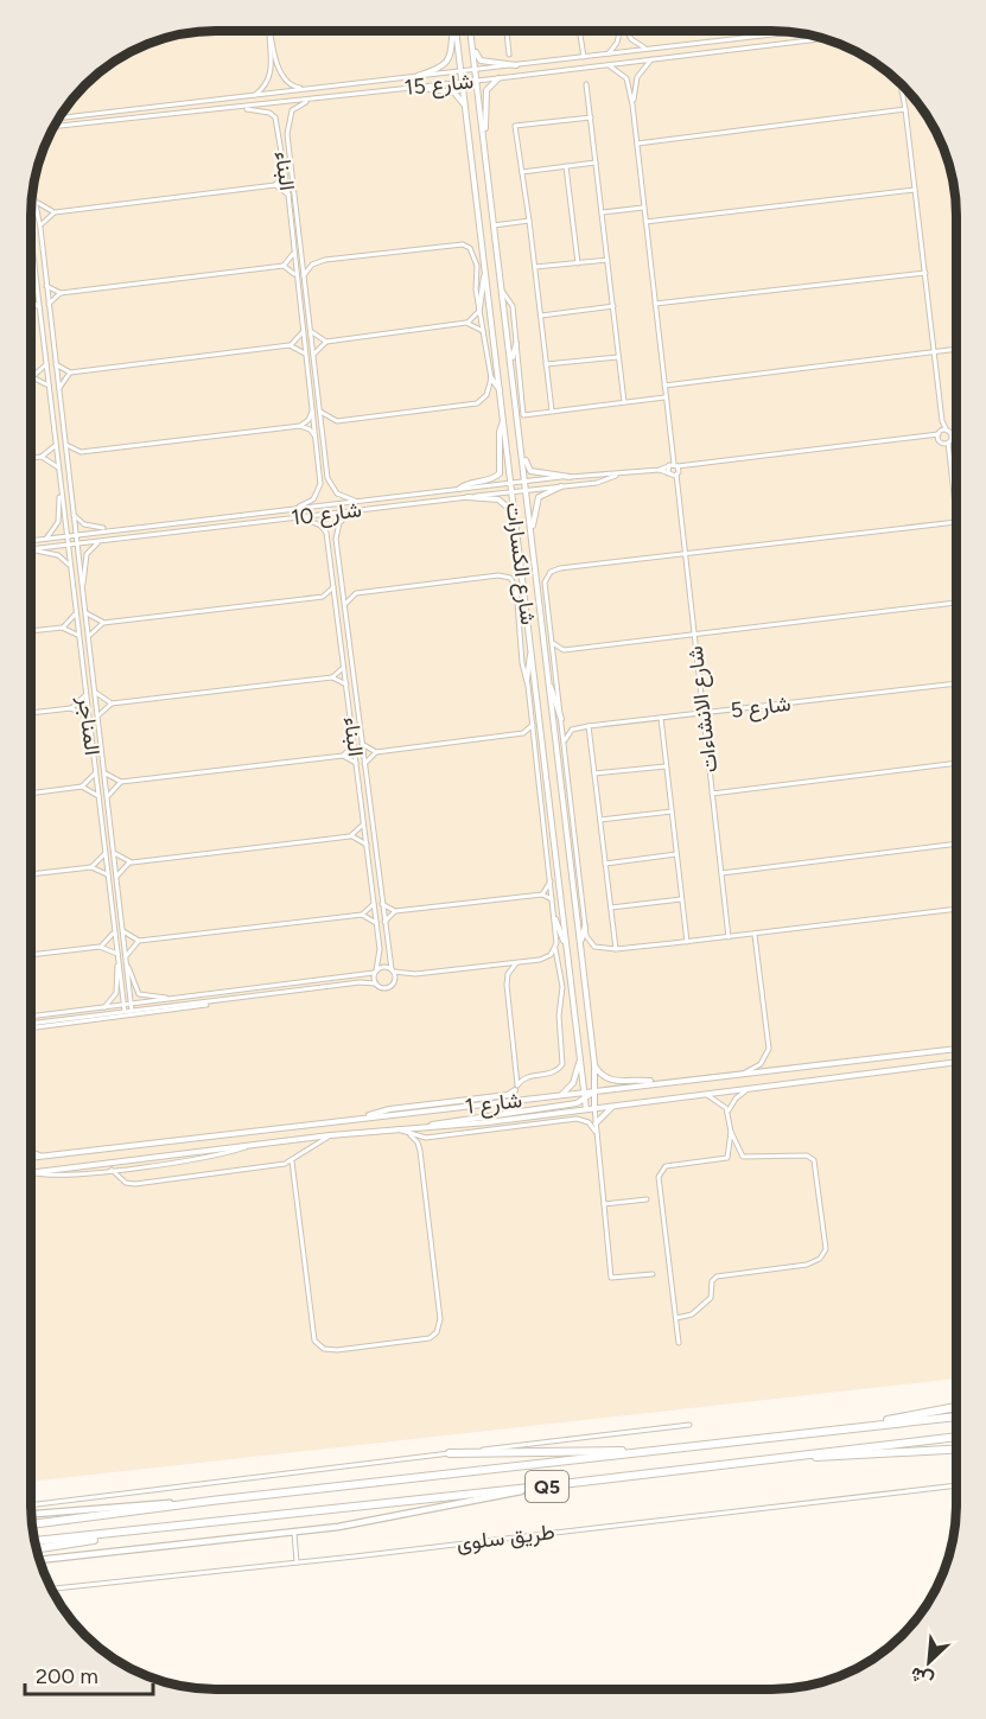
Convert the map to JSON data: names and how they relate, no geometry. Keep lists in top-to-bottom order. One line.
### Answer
{"streets":{"highway":["Q5","طريق سلوى"],"street":["شارع 15","البناء","شارع 10","شارع الكسارات","شارع 5","شارع الانشاءات","المناجر","شارع 1"]},"crossings":[["شارع 15","البناء"],["شارع 15","شارع الكسارات"],["شارع 15","شارع الانشاءات"],["البناء","شارع 10"],["البناء","شارع الكسارات"],["شارع 10","شارع الكسارات"],["شارع 10","شارع الانشاءات"],["شارع 10","المناجر"],["شارع الكسارات","شارع الانشاءات"],["شارع الكسارات","شارع 1"],["شارع 5","شارع الانشاءات"]],"scale_bar":"200 m","north":"bottom left"}
